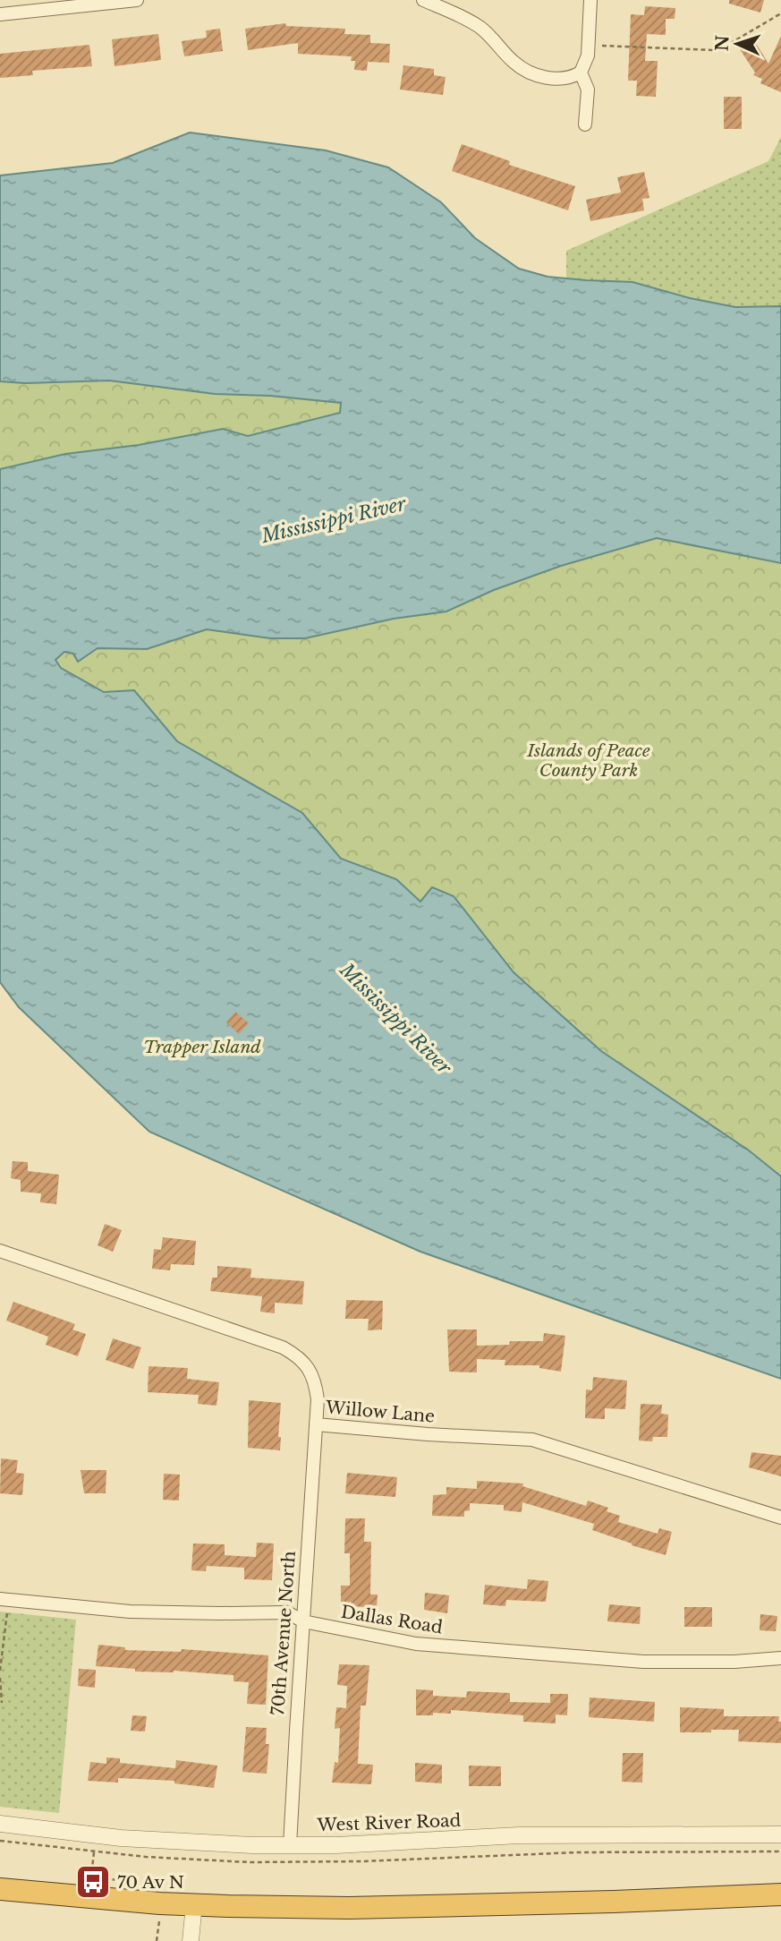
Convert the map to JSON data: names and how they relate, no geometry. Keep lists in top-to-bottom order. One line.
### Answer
{"streets":{"street":["Willow Lane","Dallas Road","70th Avenue North","West River Road"]},"crossings":[["Willow Lane","70th Avenue North"],["Dallas Road","70th Avenue North"],["70th Avenue North","West River Road"]],"water":["Mississippi River"],"parks":["Islands of Peace County Park","Trapper Island"],"places":{"bus stop":["70 Av N"]},"north":"left"}
